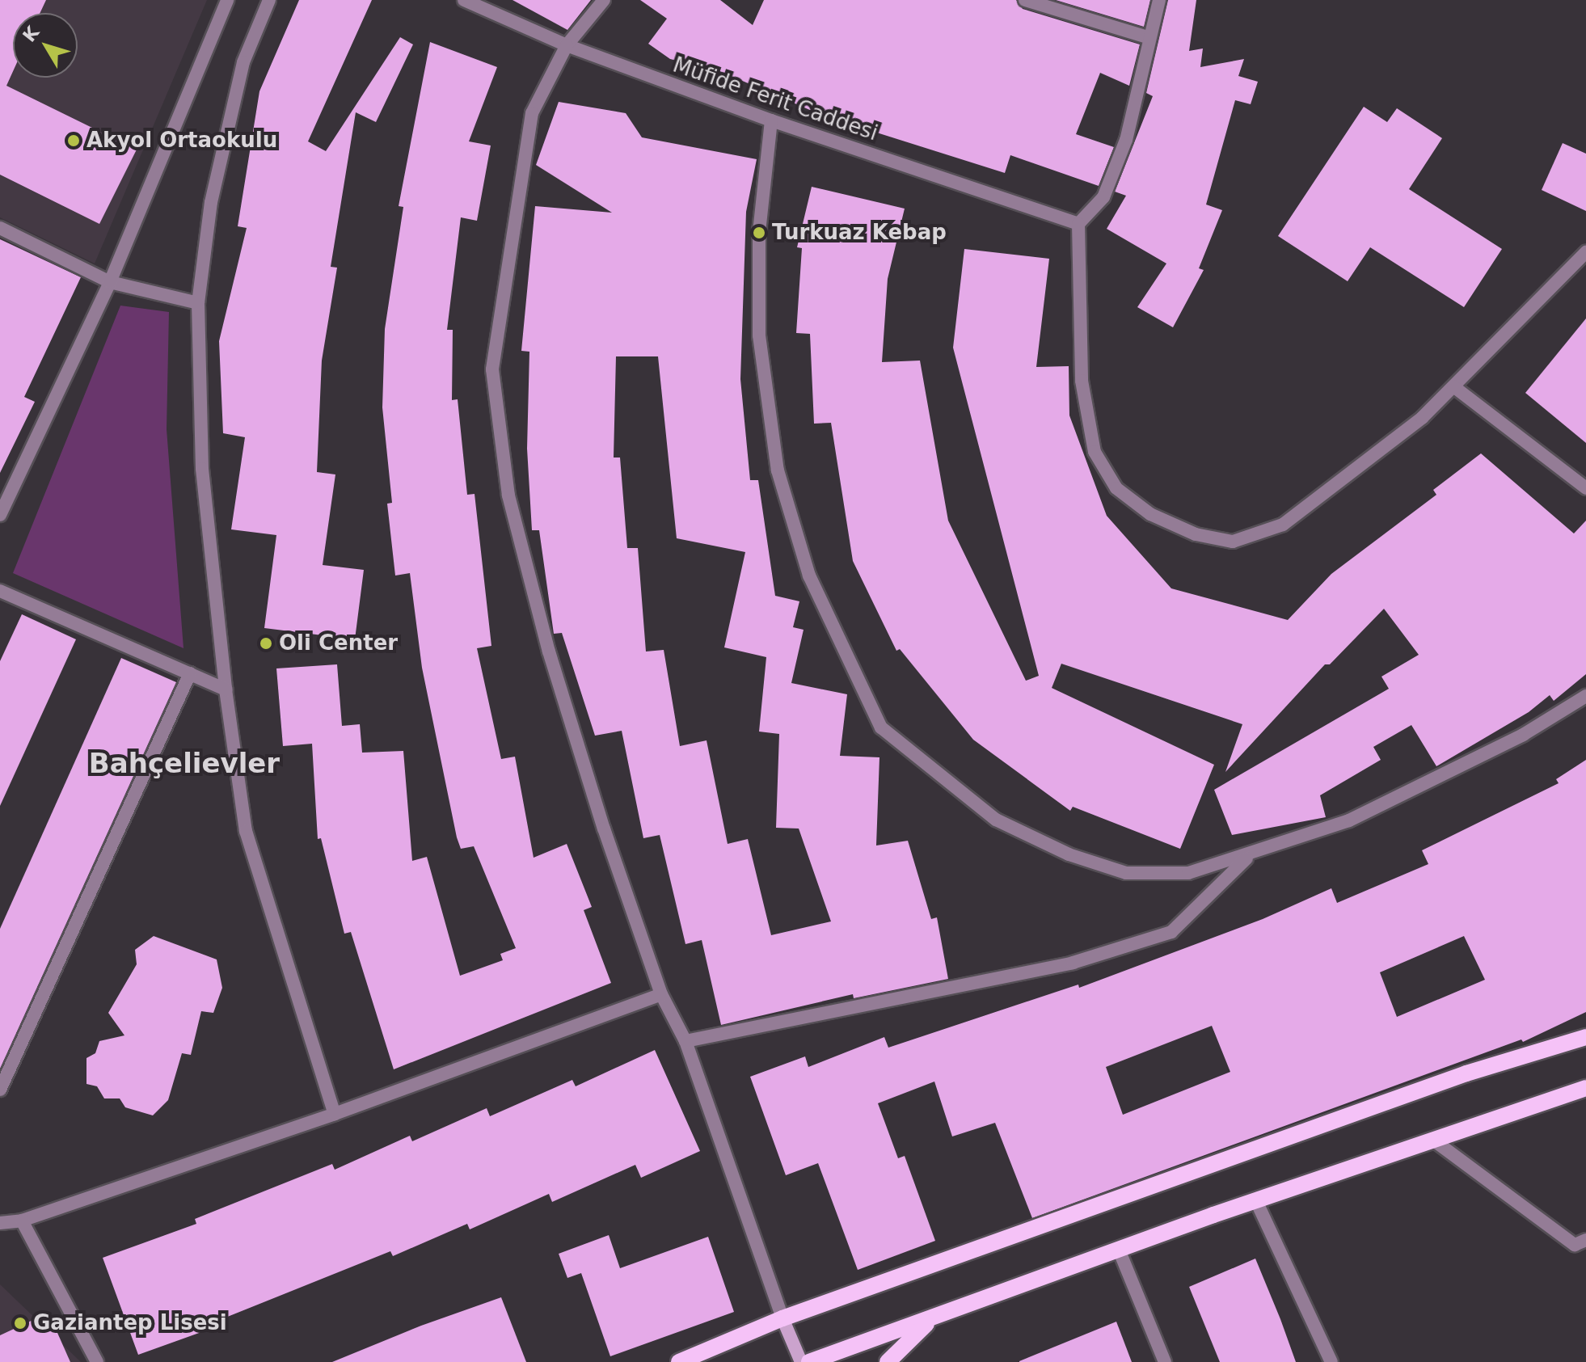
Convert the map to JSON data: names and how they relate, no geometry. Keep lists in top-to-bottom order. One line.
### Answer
{"streets":{"street":["Müfide Ferit Caddesi"]},"districts":["Bahçelievler"],"places":["Akyol Ortaokulu","Turkuaz Kebap","Oli Center","Gaziantep Lisesi"],"north":"top left"}
